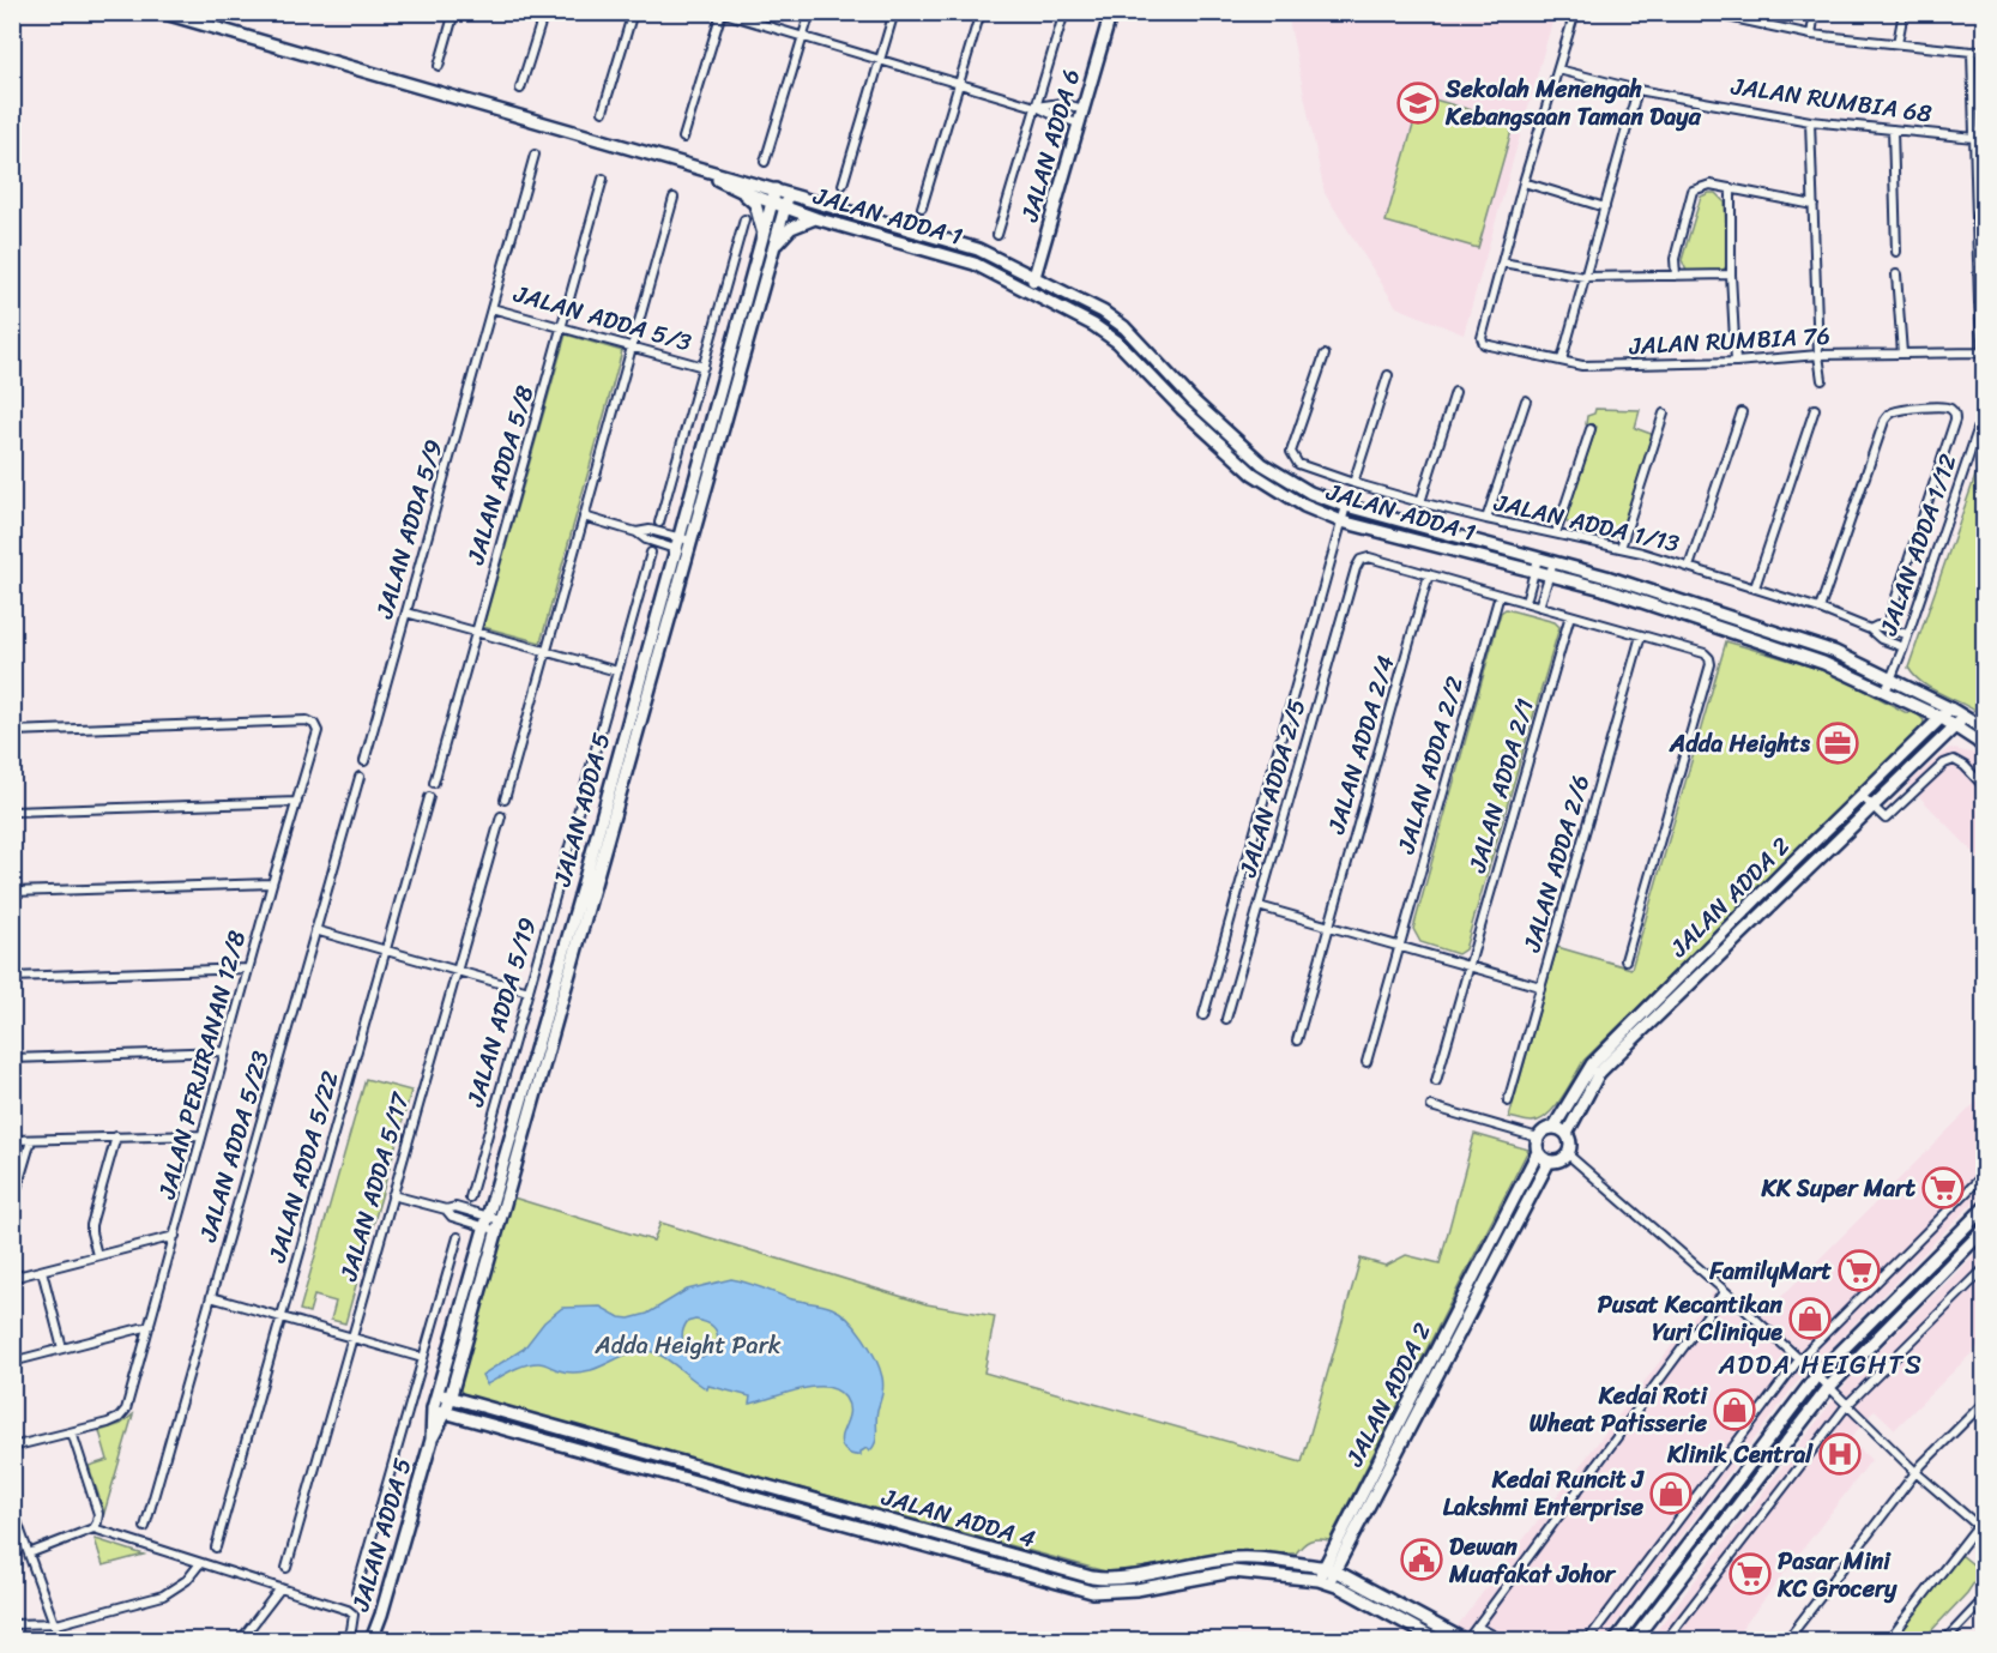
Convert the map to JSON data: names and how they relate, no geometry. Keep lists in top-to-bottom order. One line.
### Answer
{"streets":{"street":["JALAN RUMBIA 68","JALAN ADDA 6","JALAN ADDA 1","JALAN ADDA 5/3","JALAN RUMBIA 76","JALAN ADDA 5/8","JALAN ADDA 1/13","JALAN ADDA 5/9","JALAN ADDA 1/12","JALAN ADDA 2/4","JALAN ADDA 2/2","JALAN ADDA 2/1","JALAN ADDA 2/5","JALAN ADDA 5","JALAN ADDA 2/6","JALAN ADDA 2","JALAN ADDA 5/19","JALAN PERJIRANAN 12/8","JALAN ADDA 5/23","JALAN ADDA 5/22","JALAN ADDA 5/17","JALAN ADDA 4"]},"crossings":[["JALAN ADDA 6","JALAN ADDA 1"],["JALAN ADDA 1","JALAN ADDA 1/12"],["JALAN ADDA 1","JALAN ADDA 5"],["JALAN ADDA 1","JALAN ADDA 2"],["JALAN ADDA 5/3","JALAN ADDA 5/8"],["JALAN ADDA 5/3","JALAN ADDA 5/9"],["JALAN ADDA 2/4","JALAN ADDA 2/5"],["JALAN ADDA 5","JALAN ADDA 4"],["JALAN ADDA 2","JALAN ADDA 4"]],"districts":["ADDA HEIGHTS"],"parks":["Adda Height Park"],"places":{"school or university":["Sekolah Menengah Kebangsaan Taman Daya"],"office":["Adda Heights"],"supermarket":["KK Super Mart","FamilyMart","Pasar Mini KC Grocery"],"shop":["Pusat Kecantikan Yuri Clinique","Kedai Roti Wheat Patisserie","Kedai Runcit J Lakshmi Enterprise"],"hospital":["Klinik Central"],"public building":["Dewan Muafakat Johor"]}}
